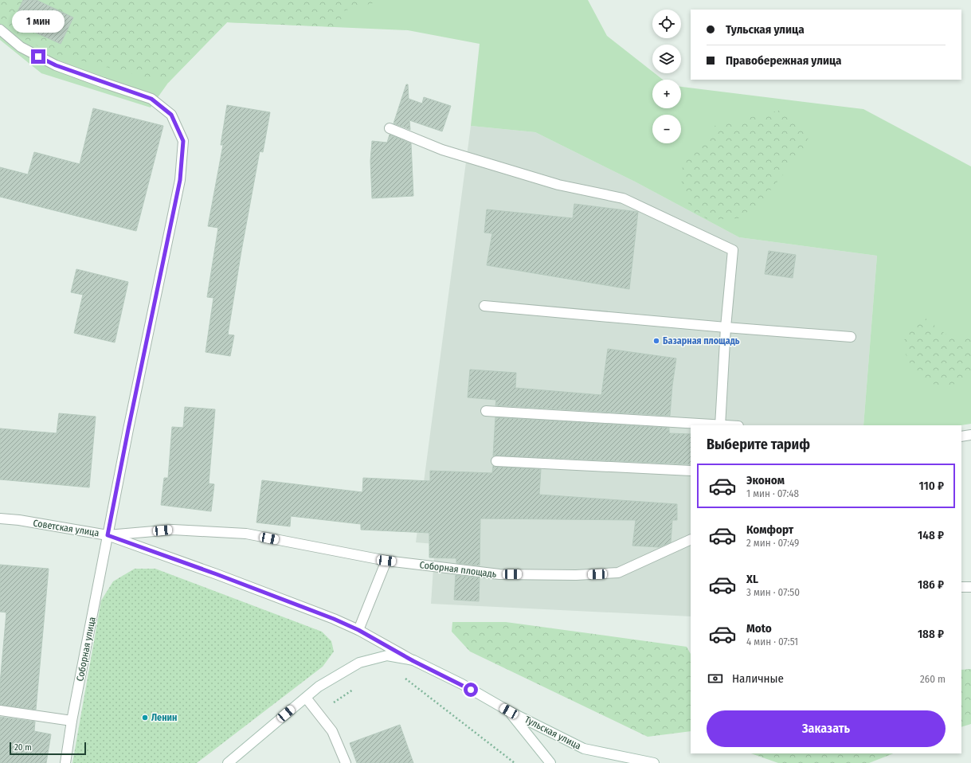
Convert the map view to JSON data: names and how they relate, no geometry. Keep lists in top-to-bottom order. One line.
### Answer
{"streets":{"street":["Советская улица","Соборная площадь","Соборная улица","Тульская улица"]},"crossings":[["Советская улица","Соборная площадь"],["Советская улица","Соборная улица"],["Советская улица","Тульская улица"],["Соборная площадь","Соборная улица"]],"places":["Базарная площадь","Ленин"],"scale_bar":"20 m","page":{"map_buttons":["+","−"],"banner":["Тульская улица","Правобережная улица"],"bubble":"1 мин","heading":"Выберите тариф","list":[{"name":"Эконом","note":"1 мин · 07:48","value":"110 ₽"},{"name":"Комфорт","note":"2 мин · 07:49","value":"148 ₽"},{"name":"XL","note":"3 мин · 07:50","value":"186 ₽"},{"name":"Moto","note":"4 мин · 07:51","value":"188 ₽"}],"pay":["Наличные","260 m"],"buttons":"Заказать","scale":"20 m"}}
